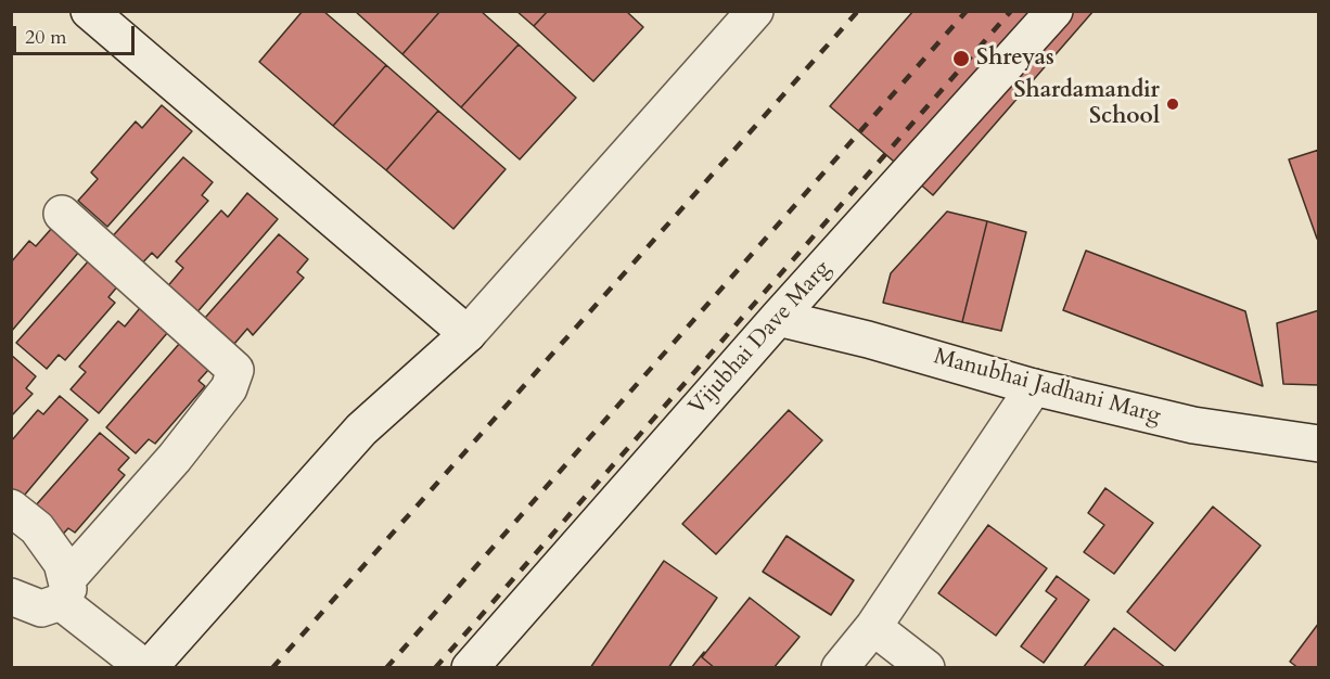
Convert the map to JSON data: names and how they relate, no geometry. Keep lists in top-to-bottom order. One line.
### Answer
{"streets":{"street":["Vijubhai Dave Marg","Manubhai Jadhani Marg"]},"crossings":[["Vijubhai Dave Marg","Manubhai Jadhani Marg"]],"places":["Shreyas","Shardamandir School"],"scale_bar":"20 m"}
